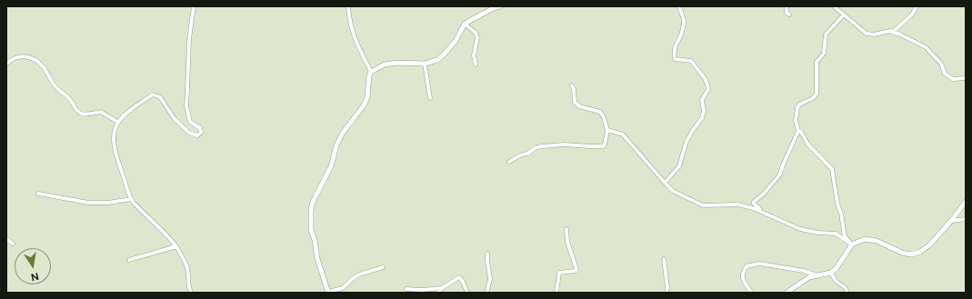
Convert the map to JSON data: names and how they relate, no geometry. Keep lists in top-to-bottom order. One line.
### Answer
{"north":"bottom"}
